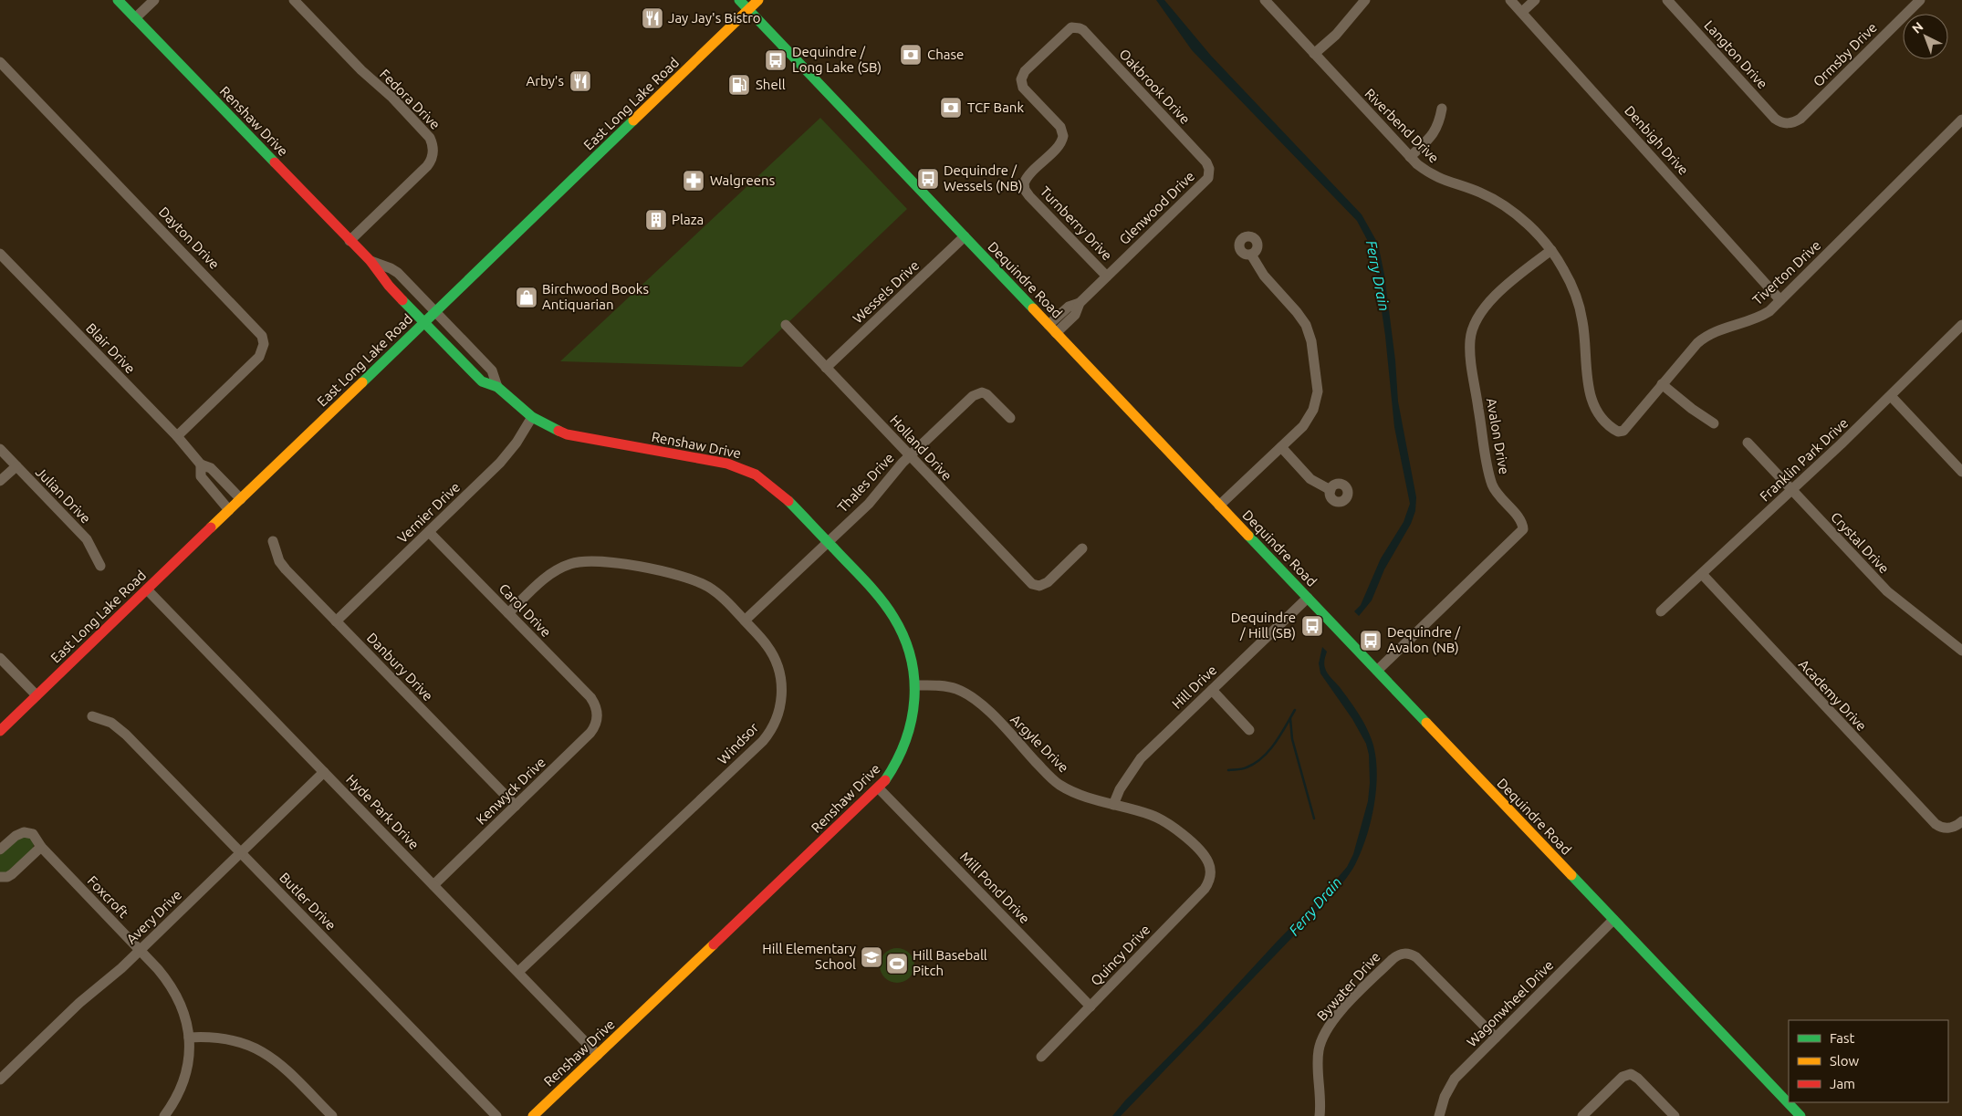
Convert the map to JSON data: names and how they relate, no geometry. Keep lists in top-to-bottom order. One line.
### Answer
{"streets":{"main road":["East Long Lake Road","Renshaw Drive","Dequindre Road"],"street":["Langton Drive","Ormsby Drive","Oakbrook Drive","Fedora Drive","Riverbend Drive","Denbigh Drive","Glenwood Drive","Turnberry Drive","Dayton Drive","Tiverton Drive","Wessels Drive","Blair Drive","Avalon Drive","Holland Drive","Franklin Park Drive","Thales Drive","Julian Drive","Vernier Drive","Crystal Drive","Carol Drive","Danbury Drive","Hill Drive","Academy Drive","Windsor","Argyle Drive","Kenwyck Drive","Hyde Park Drive","Mill Pond Drive","Foxcroft","Butler Drive","Avery Drive","Quincy Drive","Bywater Drive","Wagonwheel Drive"]},"crossings":[["Langton Drive","Ormsby Drive"],["Oakbrook Drive","Glenwood Drive"],["Oakbrook Drive","Turnberry Drive"],["Fedora Drive","Renshaw Drive"],["East Long Lake Road","Renshaw Drive"],["East Long Lake Road","Dequindre Road"],["East Long Lake Road","Blair Drive"],["East Long Lake Road","Hyde Park Drive"],["Renshaw Drive","Thales Drive"],["Renshaw Drive","Vernier Drive"],["Renshaw Drive","Argyle Drive"],["Renshaw Drive","Hyde Park Drive"],["Renshaw Drive","Mill Pond Drive"],["Riverbend Drive","Tiverton Drive"],["Riverbend Drive","Avalon Drive"],["Denbigh Drive","Tiverton Drive"],["Glenwood Drive","Turnberry Drive"],["Glenwood Drive","Dequindre Road"],["Dayton Drive","Blair Drive"],["Dequindre Road","Wessels Drive"],["Dequindre Road","Avalon Drive"],["Dequindre Road","Hill Drive"],["Dequindre Road","Wagonwheel Drive"],["Wessels Drive","Holland Drive"],["Holland Drive","Thales Drive"],["Franklin Park Drive","Crystal Drive"],["Franklin Park Drive","Academy Drive"],["Thales Drive","Windsor"],["Vernier Drive","Carol Drive"],["Vernier Drive","Danbury Drive"],["Carol Drive","Windsor"],["Carol Drive","Kenwyck Drive"],["Danbury Drive","Kenwyck Drive"],["Hill Drive","Argyle Drive"],["Windsor","Hyde Park Drive"],["Argyle Drive","Quincy Drive"],["Kenwyck Drive","Hyde Park Drive"],["Hyde Park Drive","Avery Drive"],["Mill Pond Drive","Quincy Drive"],["Foxcroft","Avery Drive"],["Butler Drive","Avery Drive"],["Bywater Drive","Wagonwheel Drive"]],"water":["Ferry Drain"],"places":{"restaurant":["Jay Jay's Bistro","Arby's"],"bank":["Chase","TCF Bank"],"bus stop":["Dequindre / Long Lake (SB)","Dequindre / Wessels (NB)","Dequindre / Hill (SB)","Dequindre / Avalon (NB)"],"fuel station":["Shell"],"pharmacy":["Walgreens"],"building":["Plaza"],"shop":["Birchwood Books Antiquarian"],"school or university":["Hill Elementary School"],"sports":["Hill Baseball Pitch"]},"legend":["Fast","Slow","Jam"],"north":"top left"}
